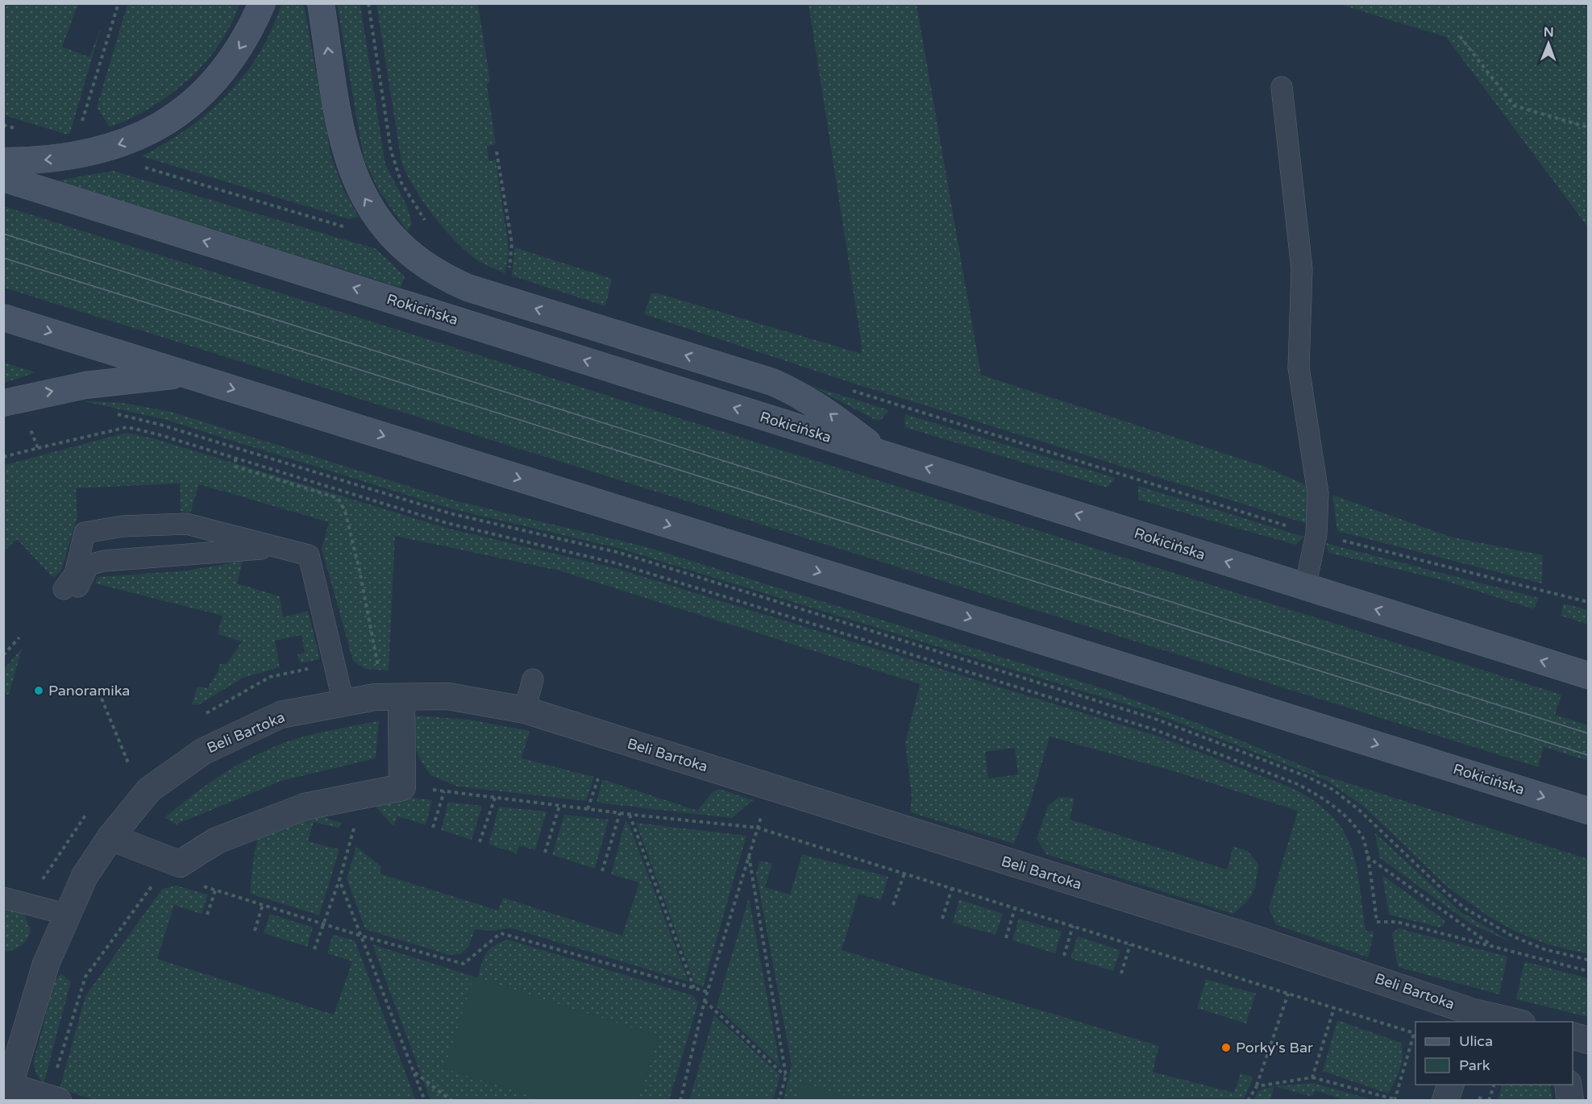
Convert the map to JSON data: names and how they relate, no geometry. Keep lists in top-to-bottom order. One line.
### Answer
{"streets":{"main road":["Rokicińska"],"street":["Beli Bartoka"]},"places":["Panoramika","Porky's Bar"],"legend":["Ulica","Park"],"north":"top"}
